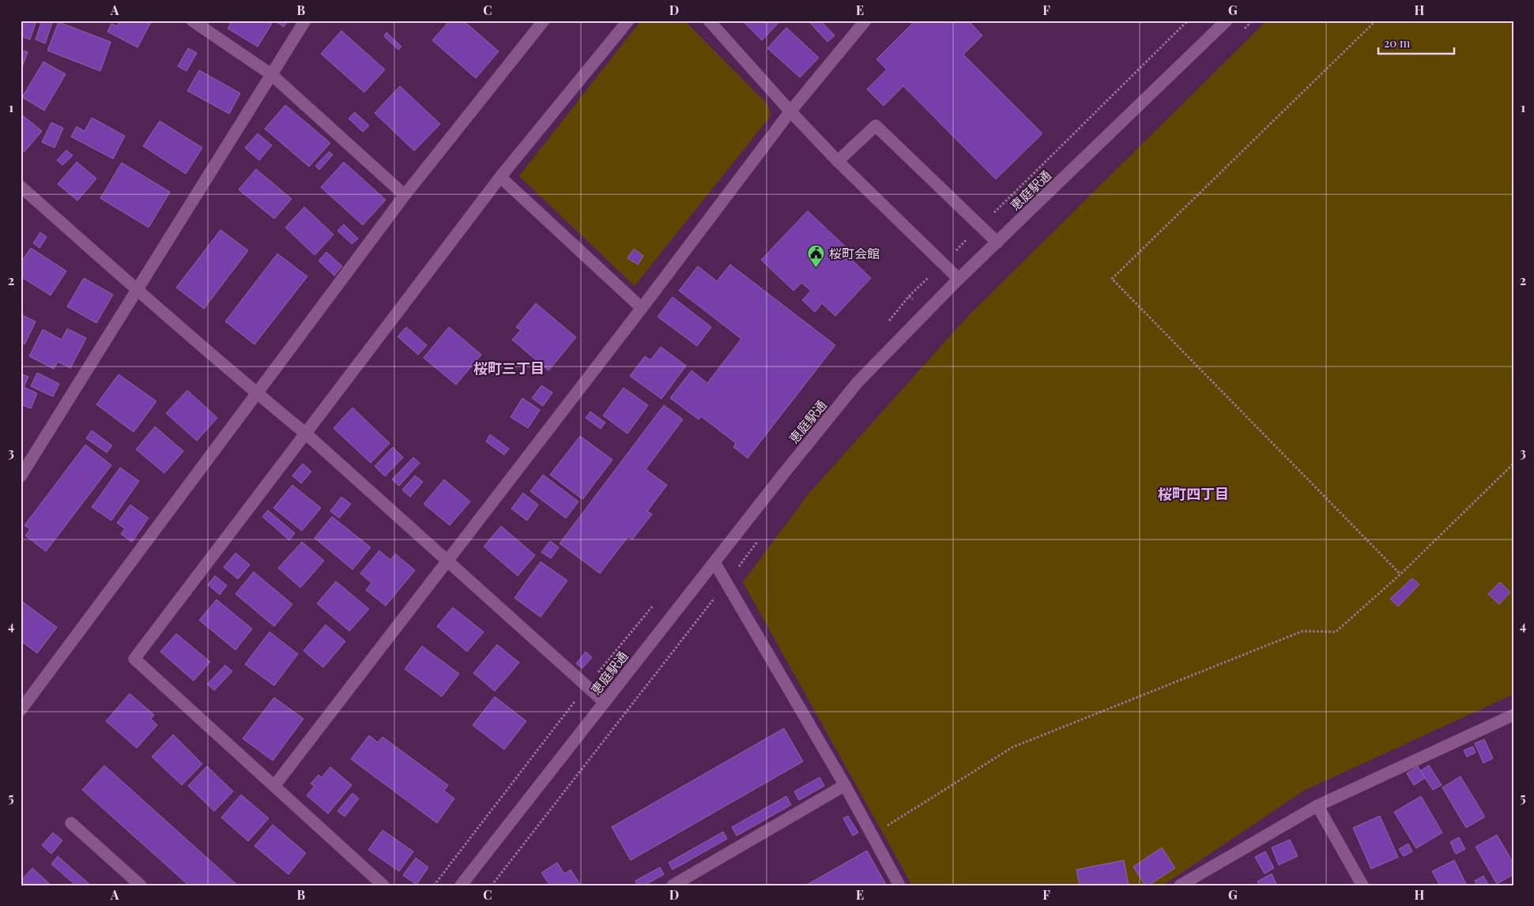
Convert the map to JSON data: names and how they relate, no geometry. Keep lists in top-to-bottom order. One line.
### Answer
{"streets":{"street":["恵庭駅通"]},"districts":["桜町三丁目","桜町四丁目"],"places":{"public building":["桜町会館"]},"scale_bar":"20 m","grid":{"columns":["A","B","C","D","E","F","G","H"],"rows":["1","2","3","4","5"]}}
